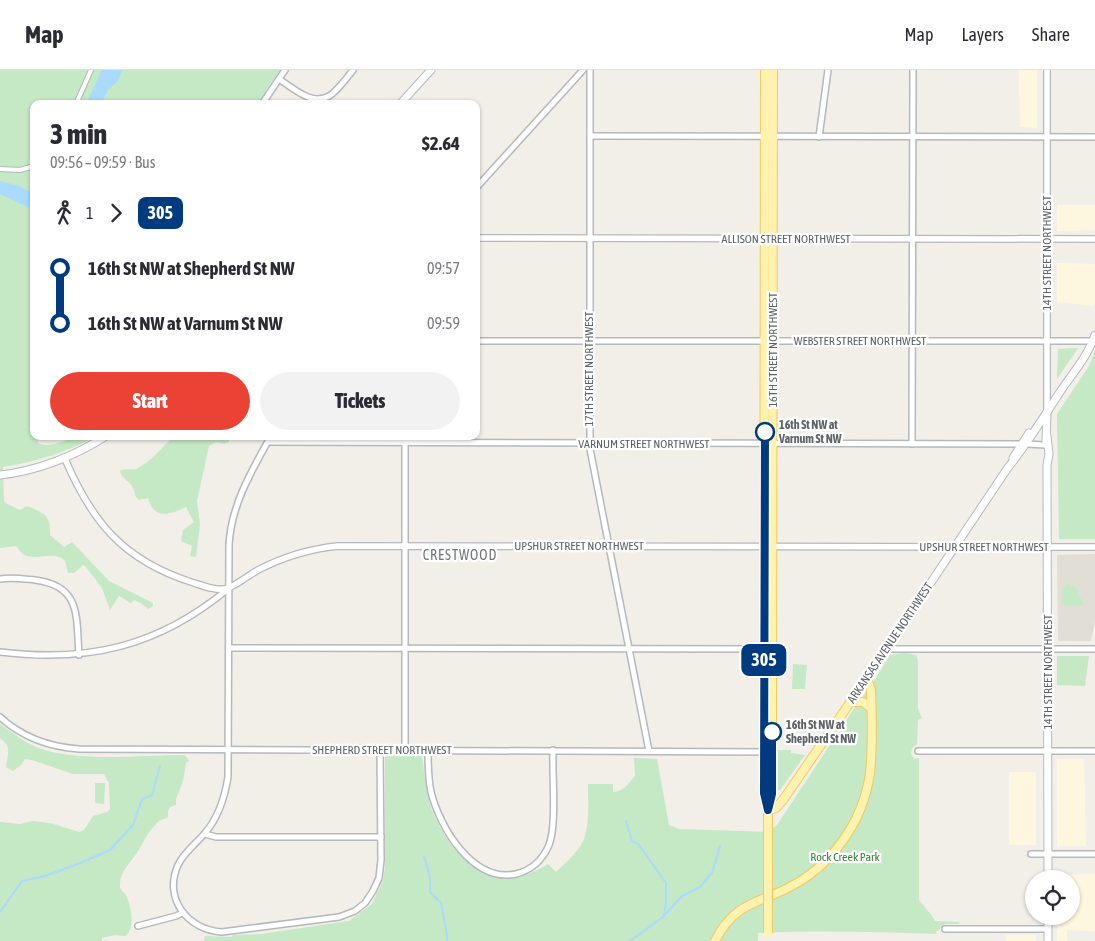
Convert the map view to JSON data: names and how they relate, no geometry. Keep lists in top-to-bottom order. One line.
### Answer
{"streets":{"main road":["14TH STREET NORTHWEST","16TH STREET NORTHWEST","ARKANSAS AVENUE NORTHWEST"],"street":["ALLISON STREET NORTHWEST","WEBSTER STREET NORTHWEST","17TH STREET NORTHWEST","VARNUM STREET NORTHWEST","UPSHUR STREET NORTHWEST","SHEPHERD STREET NORTHWEST"]},"crossings":[["ALLISON STREET NORTHWEST","14TH STREET NORTHWEST"],["ALLISON STREET NORTHWEST","16TH STREET NORTHWEST"],["ALLISON STREET NORTHWEST","17TH STREET NORTHWEST"],["14TH STREET NORTHWEST","WEBSTER STREET NORTHWEST"],["14TH STREET NORTHWEST","VARNUM STREET NORTHWEST"],["14TH STREET NORTHWEST","UPSHUR STREET NORTHWEST"],["14TH STREET NORTHWEST","ARKANSAS AVENUE NORTHWEST"],["WEBSTER STREET NORTHWEST","16TH STREET NORTHWEST"],["WEBSTER STREET NORTHWEST","17TH STREET NORTHWEST"],["WEBSTER STREET NORTHWEST","ARKANSAS AVENUE NORTHWEST"],["16TH STREET NORTHWEST","VARNUM STREET NORTHWEST"],["16TH STREET NORTHWEST","UPSHUR STREET NORTHWEST"],["16TH STREET NORTHWEST","ARKANSAS AVENUE NORTHWEST"],["16TH STREET NORTHWEST","SHEPHERD STREET NORTHWEST"],["17TH STREET NORTHWEST","VARNUM STREET NORTHWEST"],["17TH STREET NORTHWEST","UPSHUR STREET NORTHWEST"],["17TH STREET NORTHWEST","SHEPHERD STREET NORTHWEST"],["VARNUM STREET NORTHWEST","ARKANSAS AVENUE NORTHWEST"],["UPSHUR STREET NORTHWEST","ARKANSAS AVENUE NORTHWEST"]],"districts":["CRESTWOOD"],"parks":["Rock Creek Park"],"places":["16th St NW at Varnum St NW","16th St NW at Shepherd St NW"],"lines":["bus line 305"],"page":{"header":"Map","nav":["Map","Layers","Share"],"on_map":"305","heading":["3 min","09:56 – 09:59 · Bus","$2.64"],"legs":["1","305"],"list":[{"name":"16th St NW at Shepherd St NW","value":"09:57"},{"name":"16th St NW at Varnum St NW","value":"09:59"}],"buttons":["Start","Tickets"]}}
